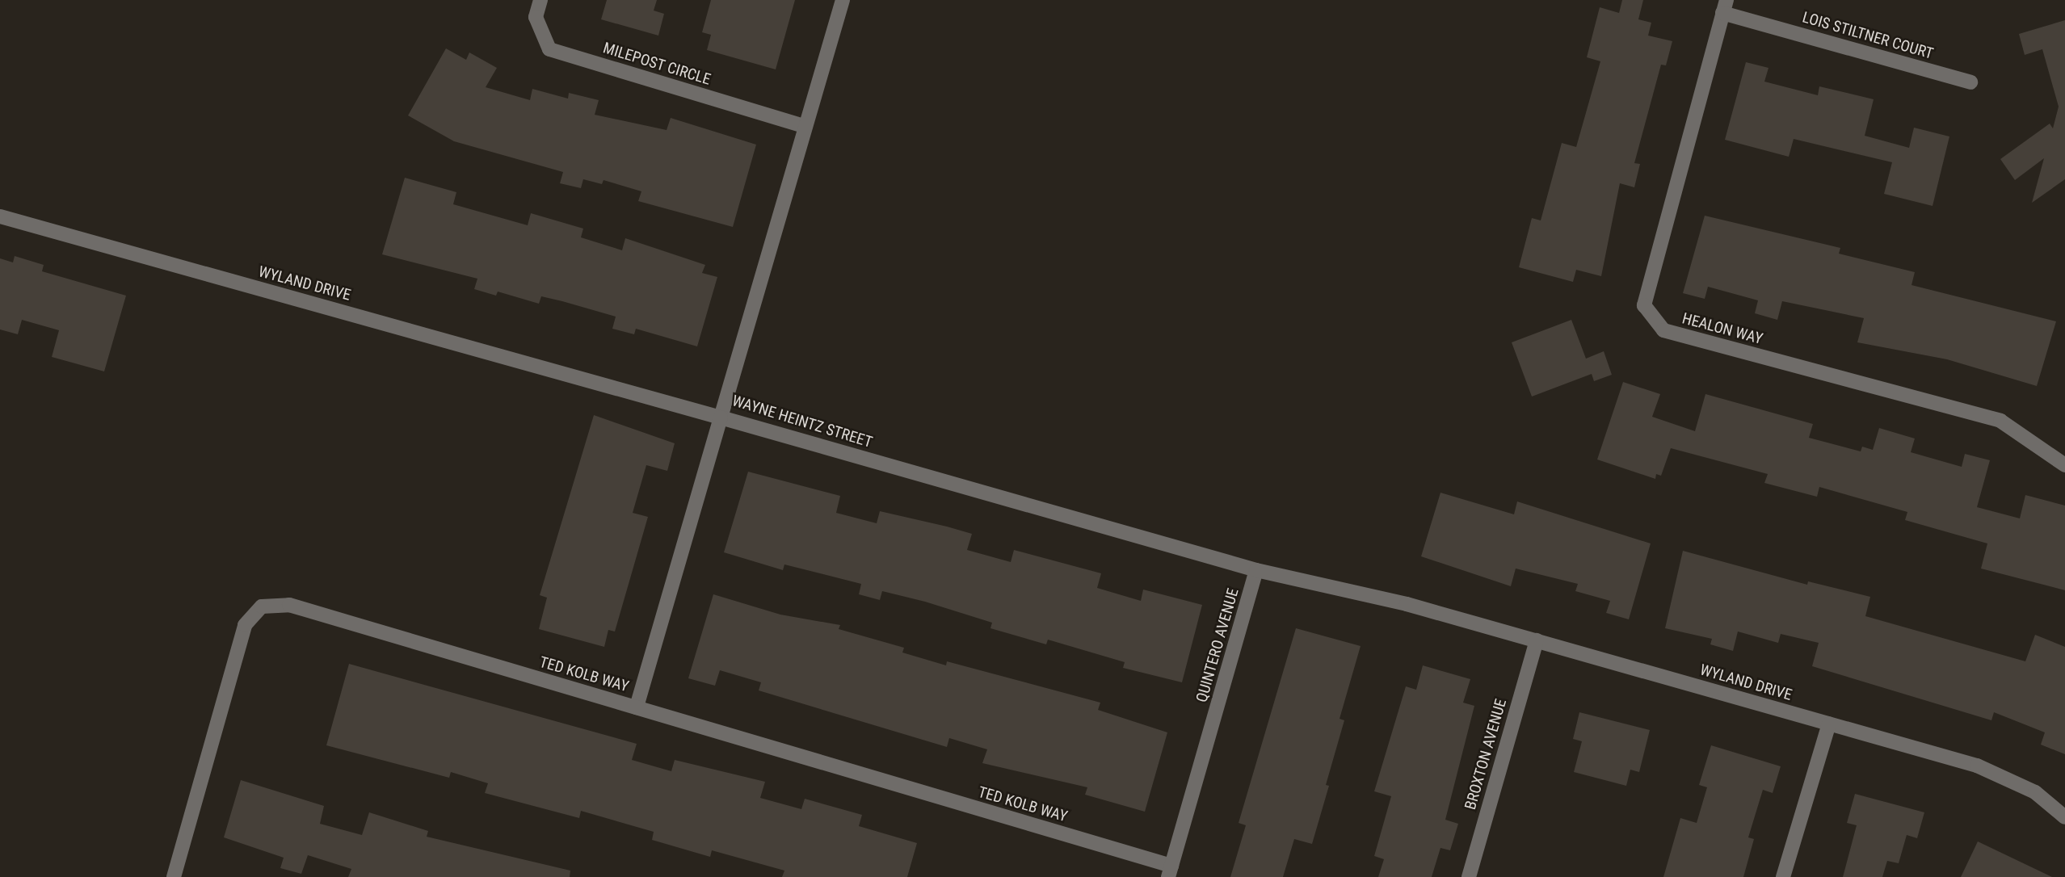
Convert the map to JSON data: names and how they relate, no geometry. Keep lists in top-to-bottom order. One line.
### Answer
{"streets":{"street":["LOIS STILTNER COURT","MILEPOST CIRCLE","WYLAND DRIVE","HEALON WAY","WAYNE HEINTZ STREET","QUINTERO AVENUE","TED KOLB WAY","BROXTON AVENUE"]},"crossings":[["LOIS STILTNER COURT","HEALON WAY"],["MILEPOST CIRCLE","WAYNE HEINTZ STREET"],["WYLAND DRIVE","WAYNE HEINTZ STREET"],["WYLAND DRIVE","QUINTERO AVENUE"],["WYLAND DRIVE","BROXTON AVENUE"],["WAYNE HEINTZ STREET","QUINTERO AVENUE"],["QUINTERO AVENUE","TED KOLB WAY"]]}
